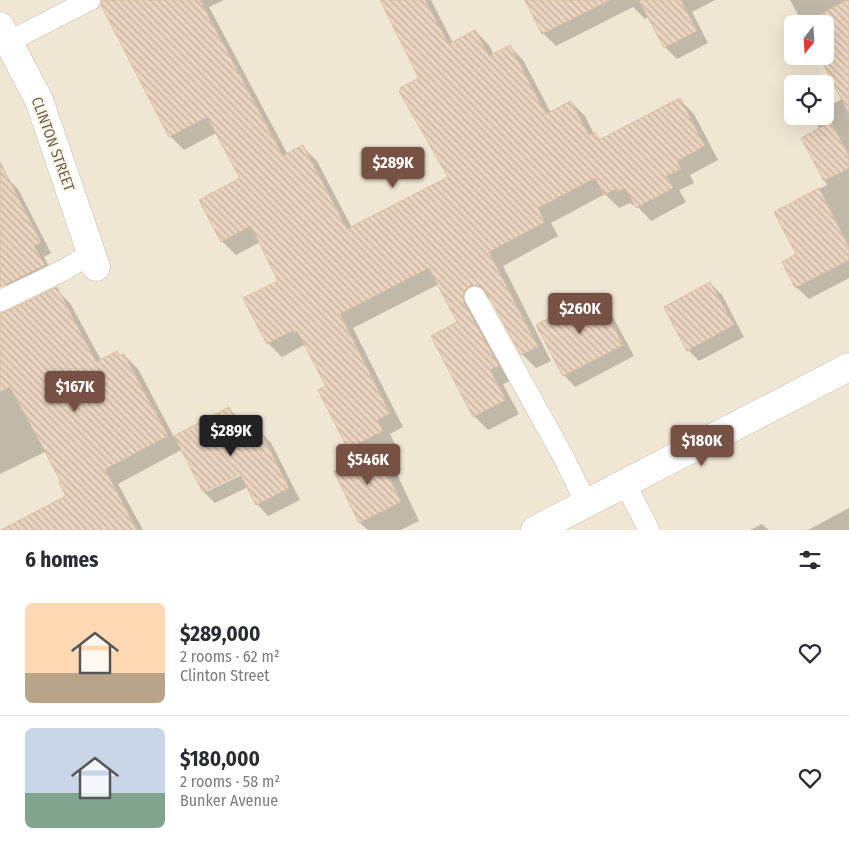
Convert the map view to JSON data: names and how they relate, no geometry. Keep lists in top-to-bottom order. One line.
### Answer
{"streets":{"street":["CLINTON STREET"]},"north":"bottom","page":{"price":["$289K","$260K","$167K","$289K","$180K","$546K"],"heading":"6 homes","list":[{"name":"$289,000","note":"2 rooms · 62 m² · Clinton Street"},{"name":"$180,000","note":"2 rooms · 58 m² · Bunker Avenue"}]}}
